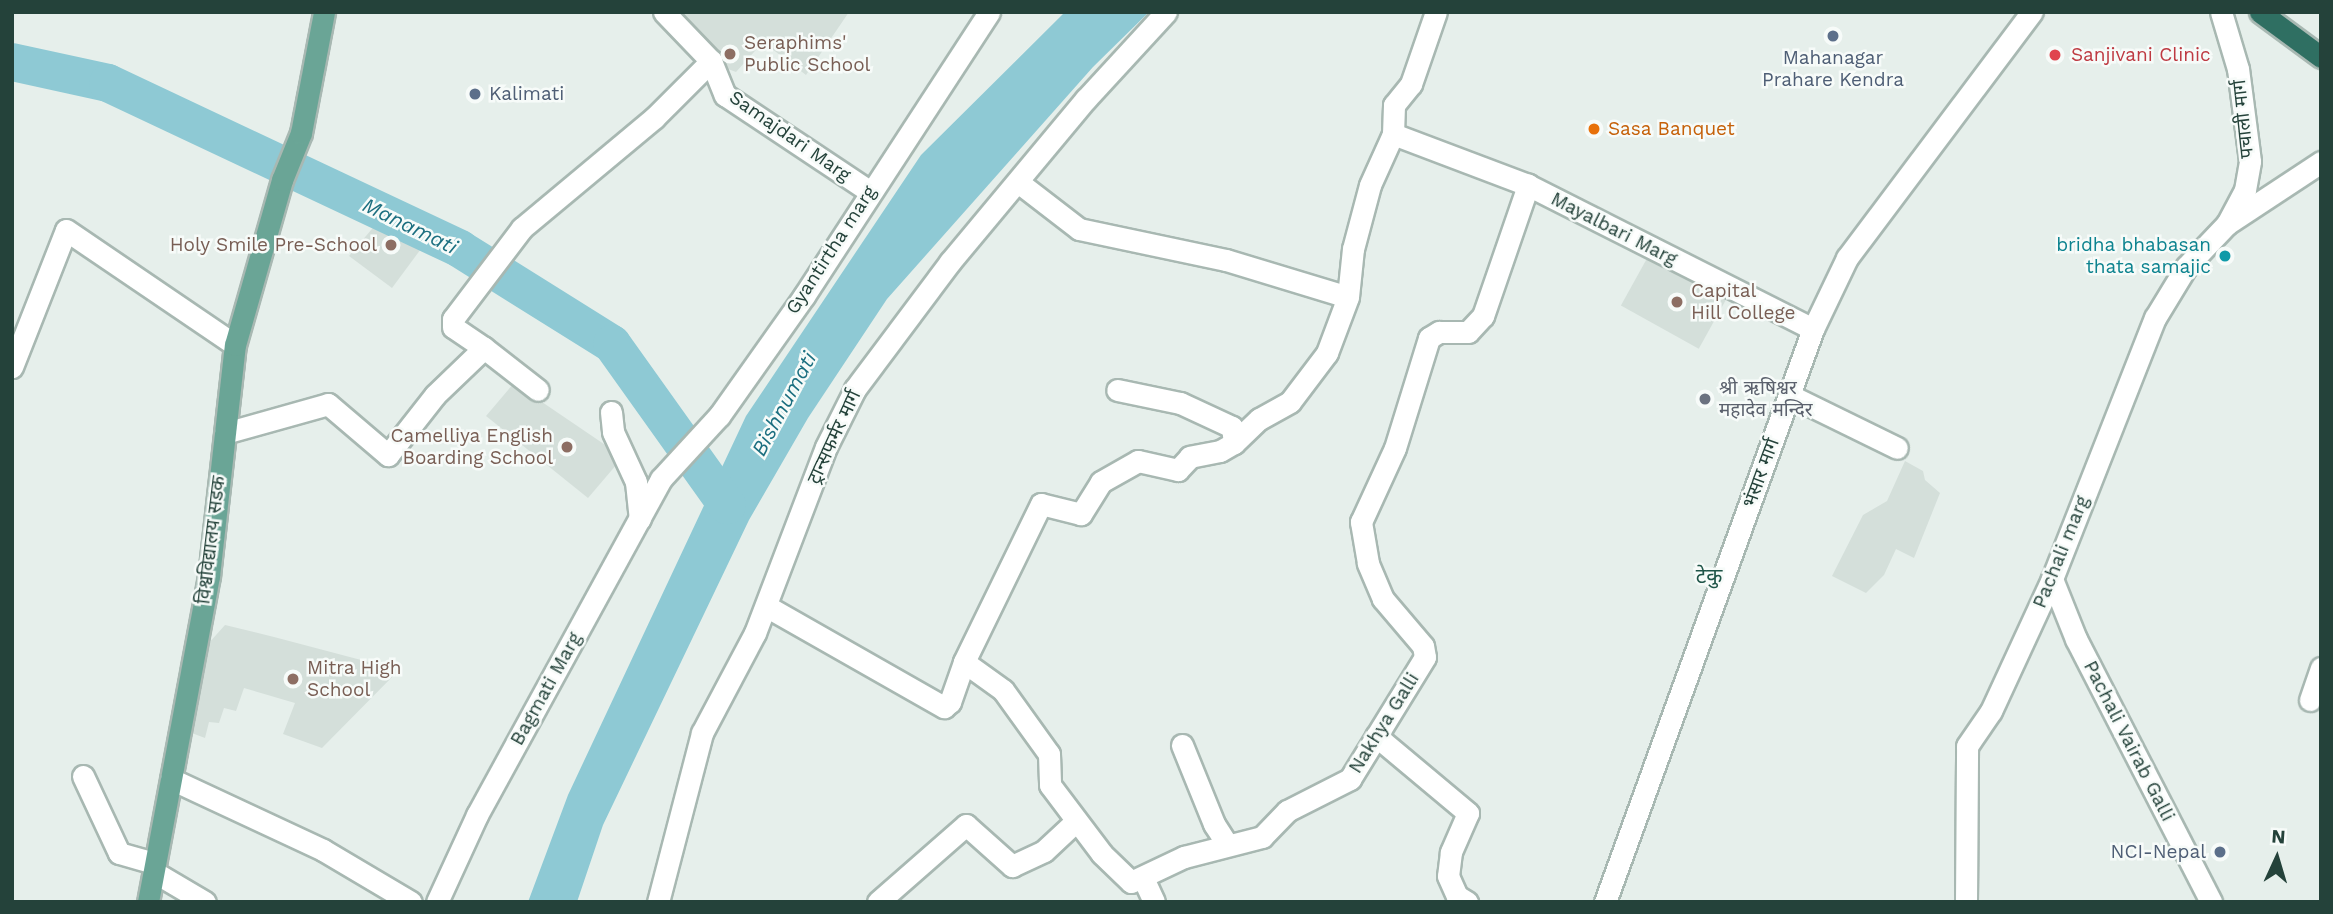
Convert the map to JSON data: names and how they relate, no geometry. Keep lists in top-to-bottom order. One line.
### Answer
{"streets":{"main road":["विश्वविद्यालय सडक"],"street":["पचाली मार्ग","Samajdari Marg","Mayalbari Marg","Gyantirtha marg","ट्रान्सफर्मर मार्ग","भंसार मार्ग","Pachali marg","Bagmati Marg","Nakhya Galli","Pachali Vairab Galli"]},"crossings":[["पचाली मार्ग","Pachali marg"],["Samajdari Marg","Gyantirtha marg"],["Mayalbari Marg","भंसार मार्ग"],["Mayalbari Marg","Nakhya Galli"],["Gyantirtha marg","Bagmati Marg"],["Pachali marg","Pachali Vairab Galli"]],"districts":["टेकु"],"water":["Manamati","Bishnumati"],"places":["Mahanagar Prahare Kendra","Seraphims' Public School","Sanjivani Clinic","Kalimati","Sasa Banquet","Holy Smile Pre-School","bridha bhabasan thata samajic","Capital Hill College","श्री ऋषिश्वर महादेव मन्दिर","Camelliya English Boarding School","Mitra High School","NCI-Nepal"],"north":"top"}
